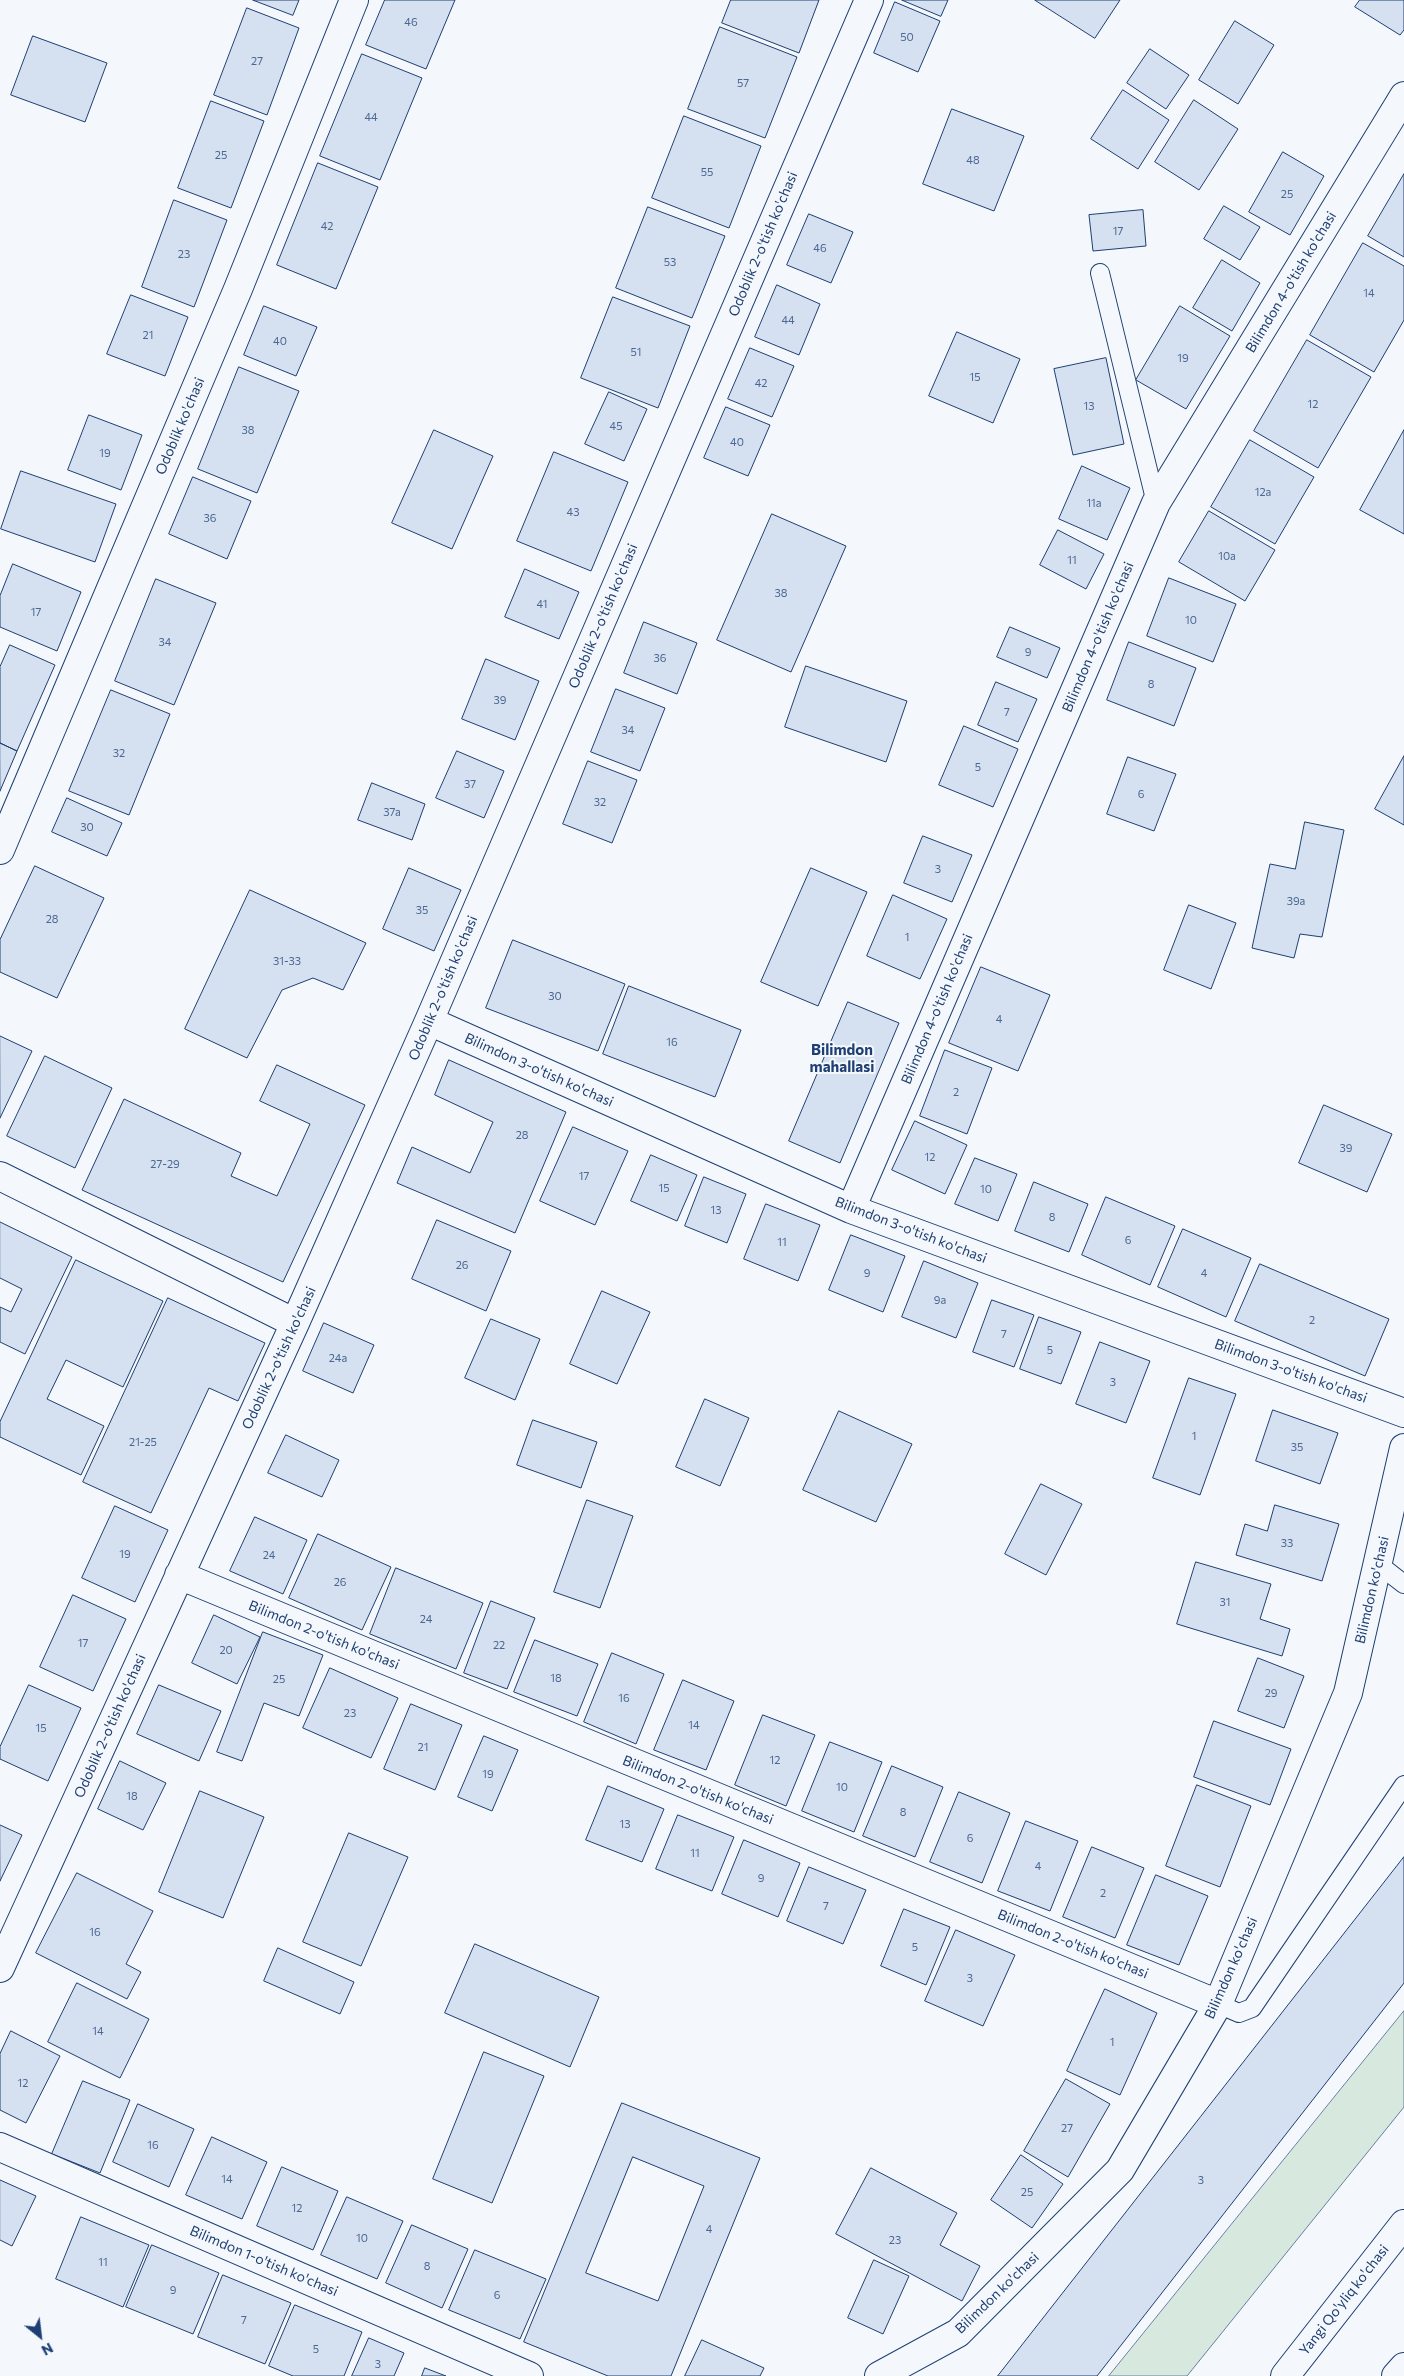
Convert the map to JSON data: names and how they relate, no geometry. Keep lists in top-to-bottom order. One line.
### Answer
{"streets":{"street":["Odoblik 2-o'tish ko'chasi","Bilimdon 4-o'tish ko'chasi","Odoblik ko'chasi","Bilimdon 3-o'tish ko'chasi","Bilimdon ko'chasi","Bilimdon 2-o'tish ko'chasi","Bilimdon 1-o'tish ko'chasi","Yangi Qo'yliq ko'chasi"]},"crossings":[["Odoblik 2-o'tish ko'chasi","Bilimdon 3-o'tish ko'chasi"],["Odoblik 2-o'tish ko'chasi","Bilimdon 2-o'tish ko'chasi"],["Bilimdon 4-o'tish ko'chasi","Bilimdon 3-o'tish ko'chasi"],["Bilimdon ko'chasi","Bilimdon 2-o'tish ko'chasi"]],"districts":["Bilimdon mahallasi"],"house_numbers":["46","50","27","57","44","25","48","55","25","42","17","46","23","53","14","44","21","40","51","19","15","42","12","13","45","38","40","19","12a","11a","43","36","10a","11","38","41","17","10","34","9","36","8","39","7","34","32","5","37","6","32","37a","30","3","39a","35","28","1","31-33","30","4","16","2","28","39","12","27-29","17","15","10","13","8","6","11","26","9","4","9a","2","7","5","24a","3","1","21-25","35","33","19","24","26","31","24","17","22","20","18","25","29","16","23","14","15","21","12","19","10","18","8","13","6","11","4","9","2","7","16","5","3","14","1","12","27","16","14","3","25","12","4","10","23","11","8","9","6","7","5","3"],"north":"bottom right"}
